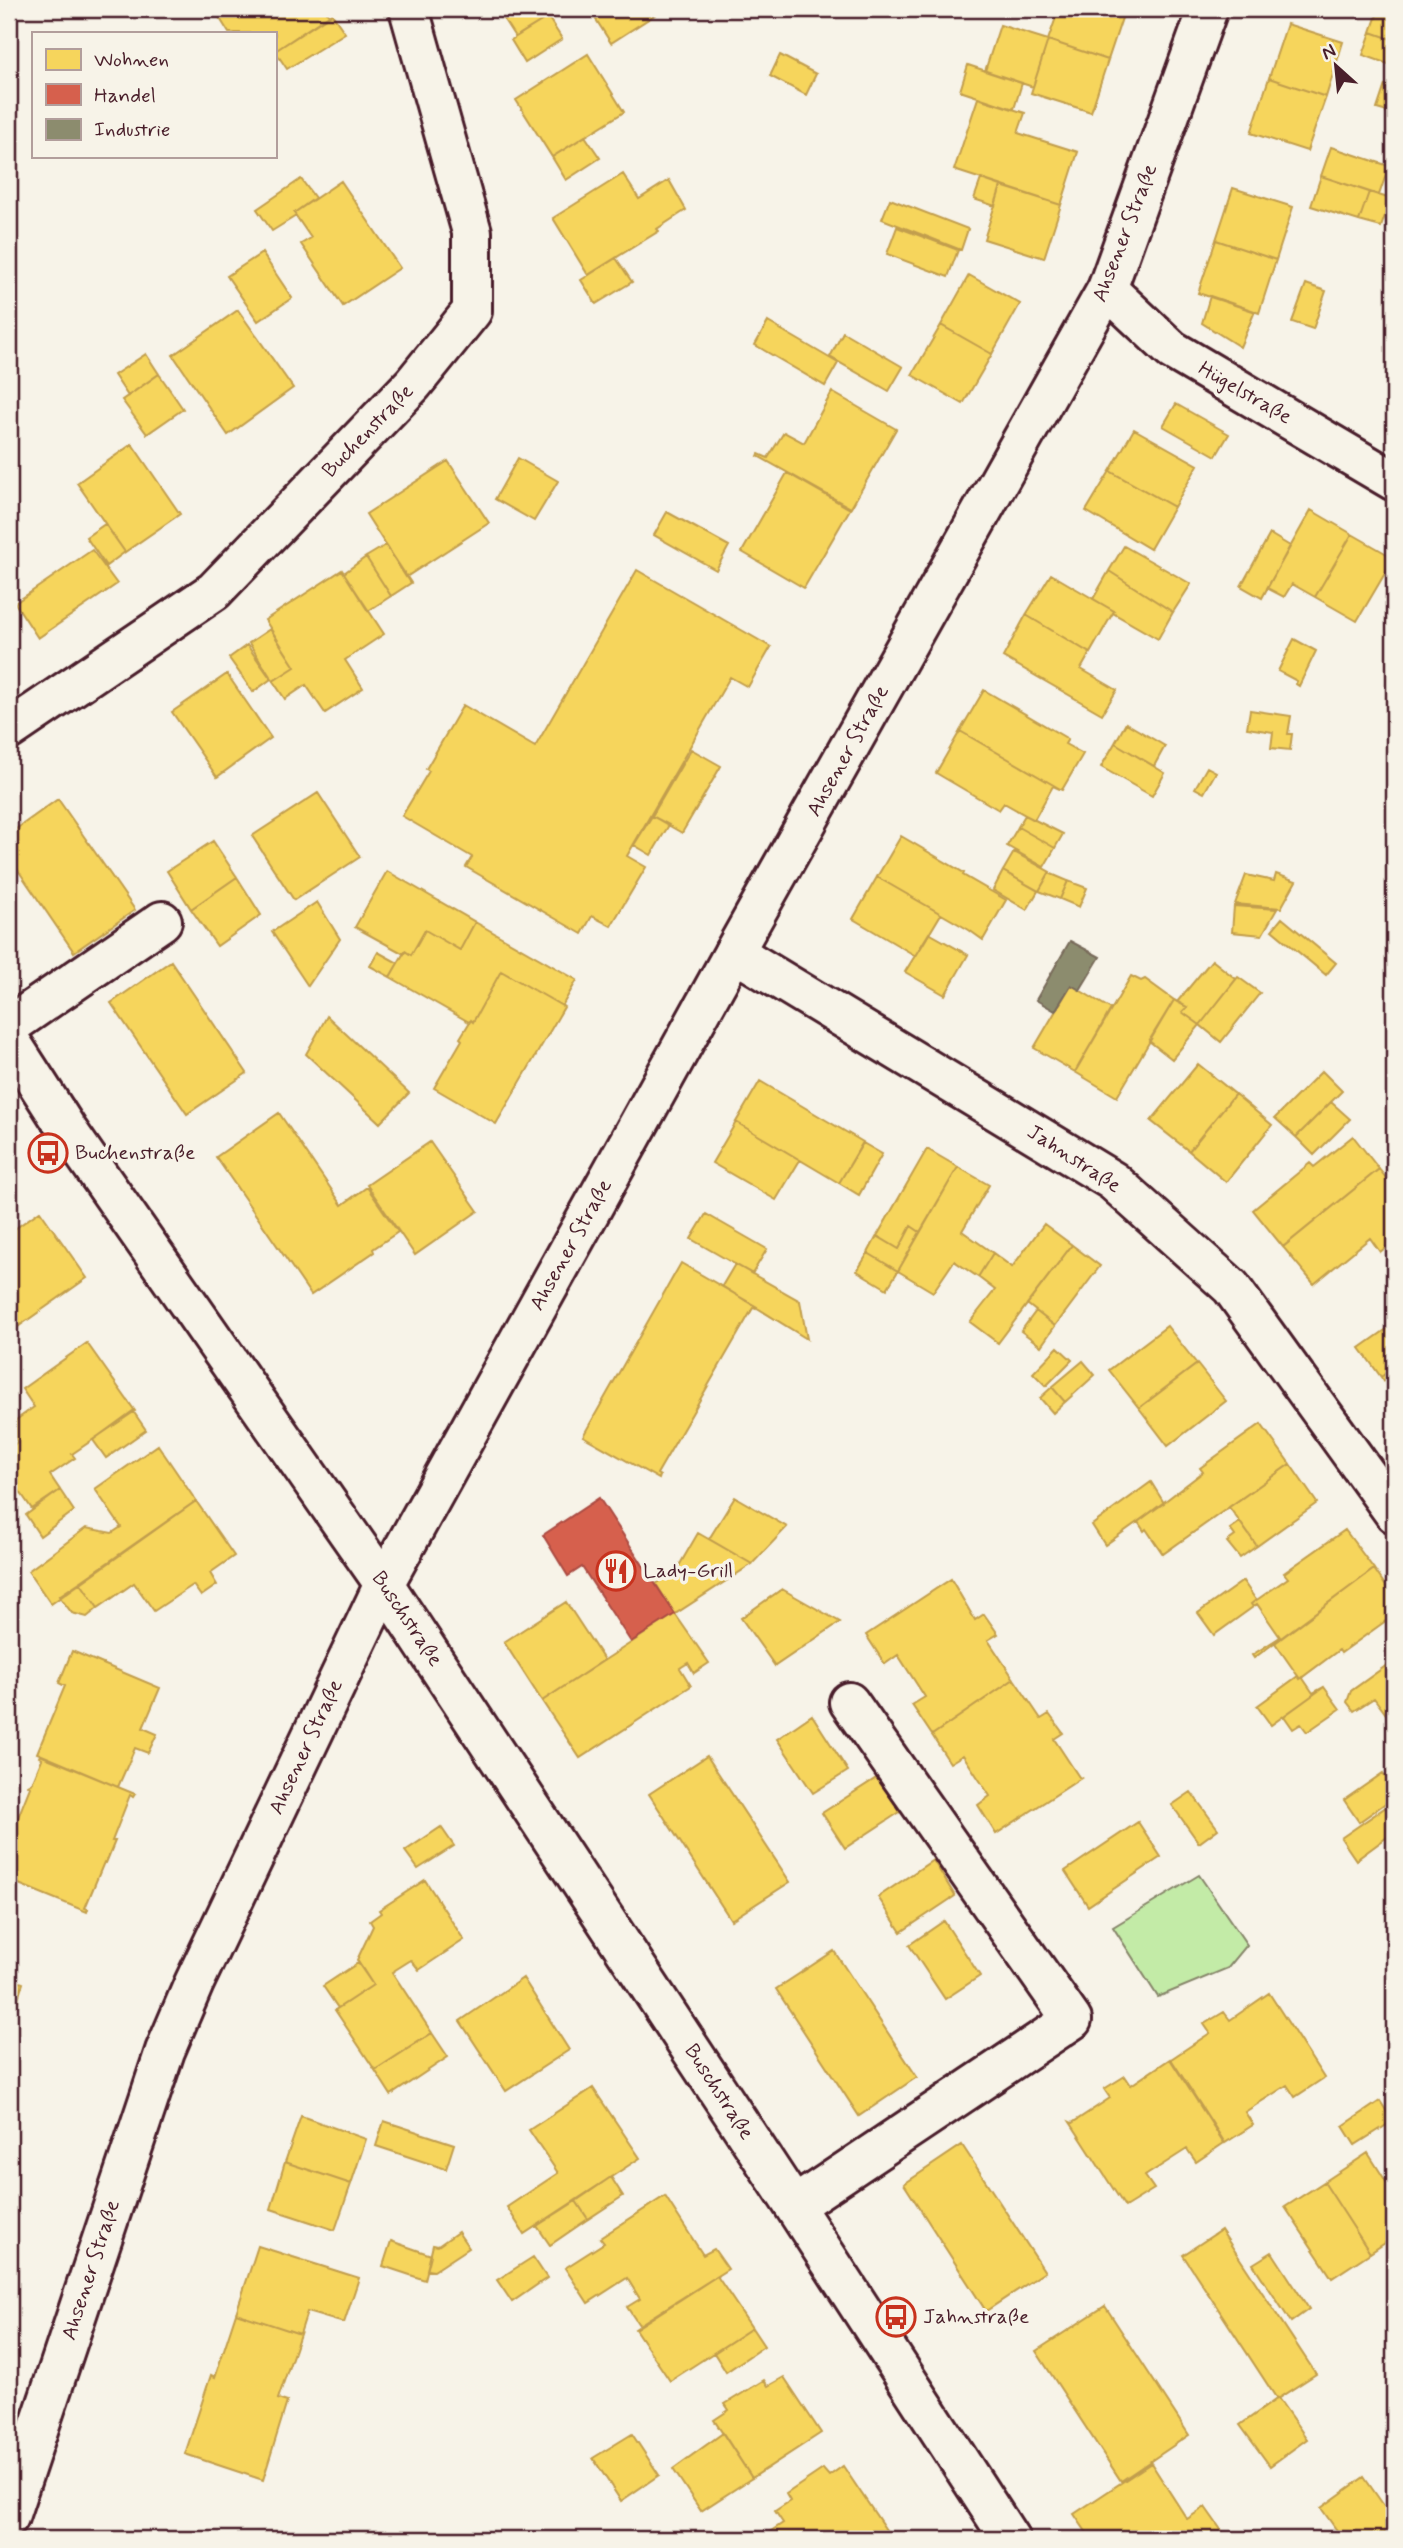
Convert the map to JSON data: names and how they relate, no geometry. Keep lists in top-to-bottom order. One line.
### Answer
{"streets":{"street":["Ahsener Straße","Hügelstraße","Buchenstraße","Jahnstraße","Buschstraße"]},"crossings":[["Ahsener Straße","Hügelstraße"],["Ahsener Straße","Jahnstraße"],["Ahsener Straße","Buschstraße"]],"places":{"bus stop":["Buchenstraße","Jahnstraße"],"restaurant":["Lady-Grill"]},"legend":["Wohnen","Handel","Industrie"],"north":"top left"}
